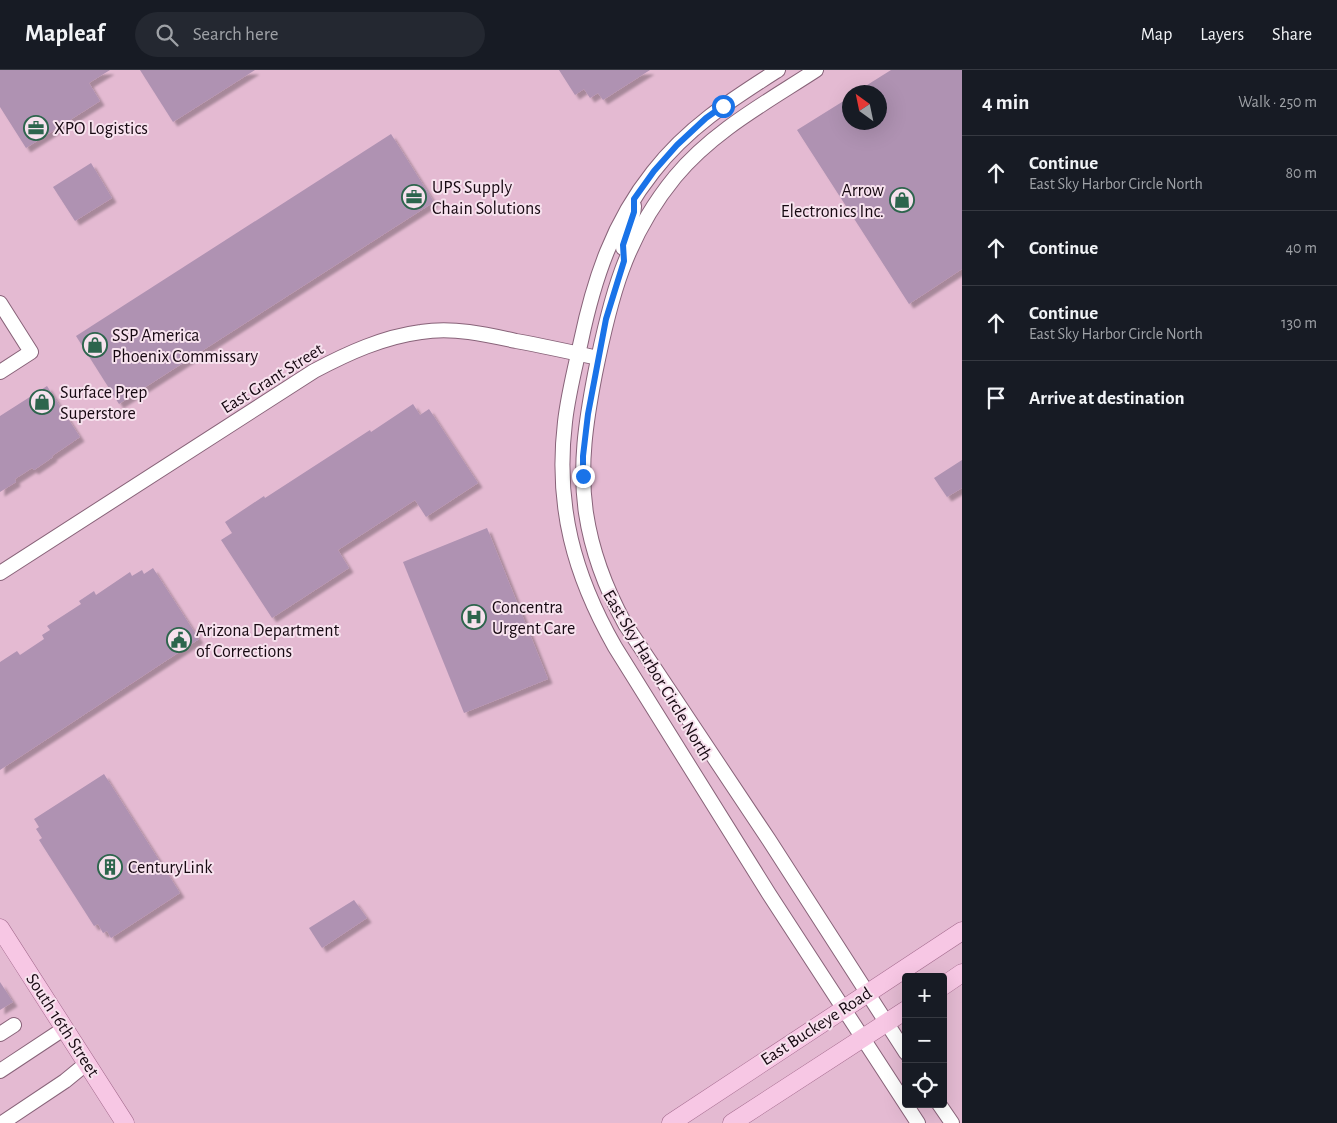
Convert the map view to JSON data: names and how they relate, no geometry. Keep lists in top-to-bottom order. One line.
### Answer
{"streets":{"main road":["South 16th Street","East Buckeye Road"],"street":["East Grant Street","East Sky Harbor Circle North"]},"crossings":[["East Grant Street","East Sky Harbor Circle North"],["East Sky Harbor Circle North","East Buckeye Road"]],"places":{"office":["XPO Logistics","UPS Supply Chain Solutions"],"shop":["Arrow Electronics Inc.","SSP America Phoenix Commissary","Surface Prep Superstore"],"hospital":["Concentra Urgent Care"],"public building":["Arizona Department of Corrections"],"building":["CenturyLink"]},"north":"top left","page":{"header":"Mapleaf","search":"Search here","nav":["Map","Layers","Share"],"heading":["4 min","Walk · 250 m"],"list":[["Continue","East Sky Harbor Circle North","80 m"],["Continue","40 m"],["Continue","East Sky Harbor Circle North","130 m"],"Arrive at destination"],"map_buttons":["+","−"]}}
